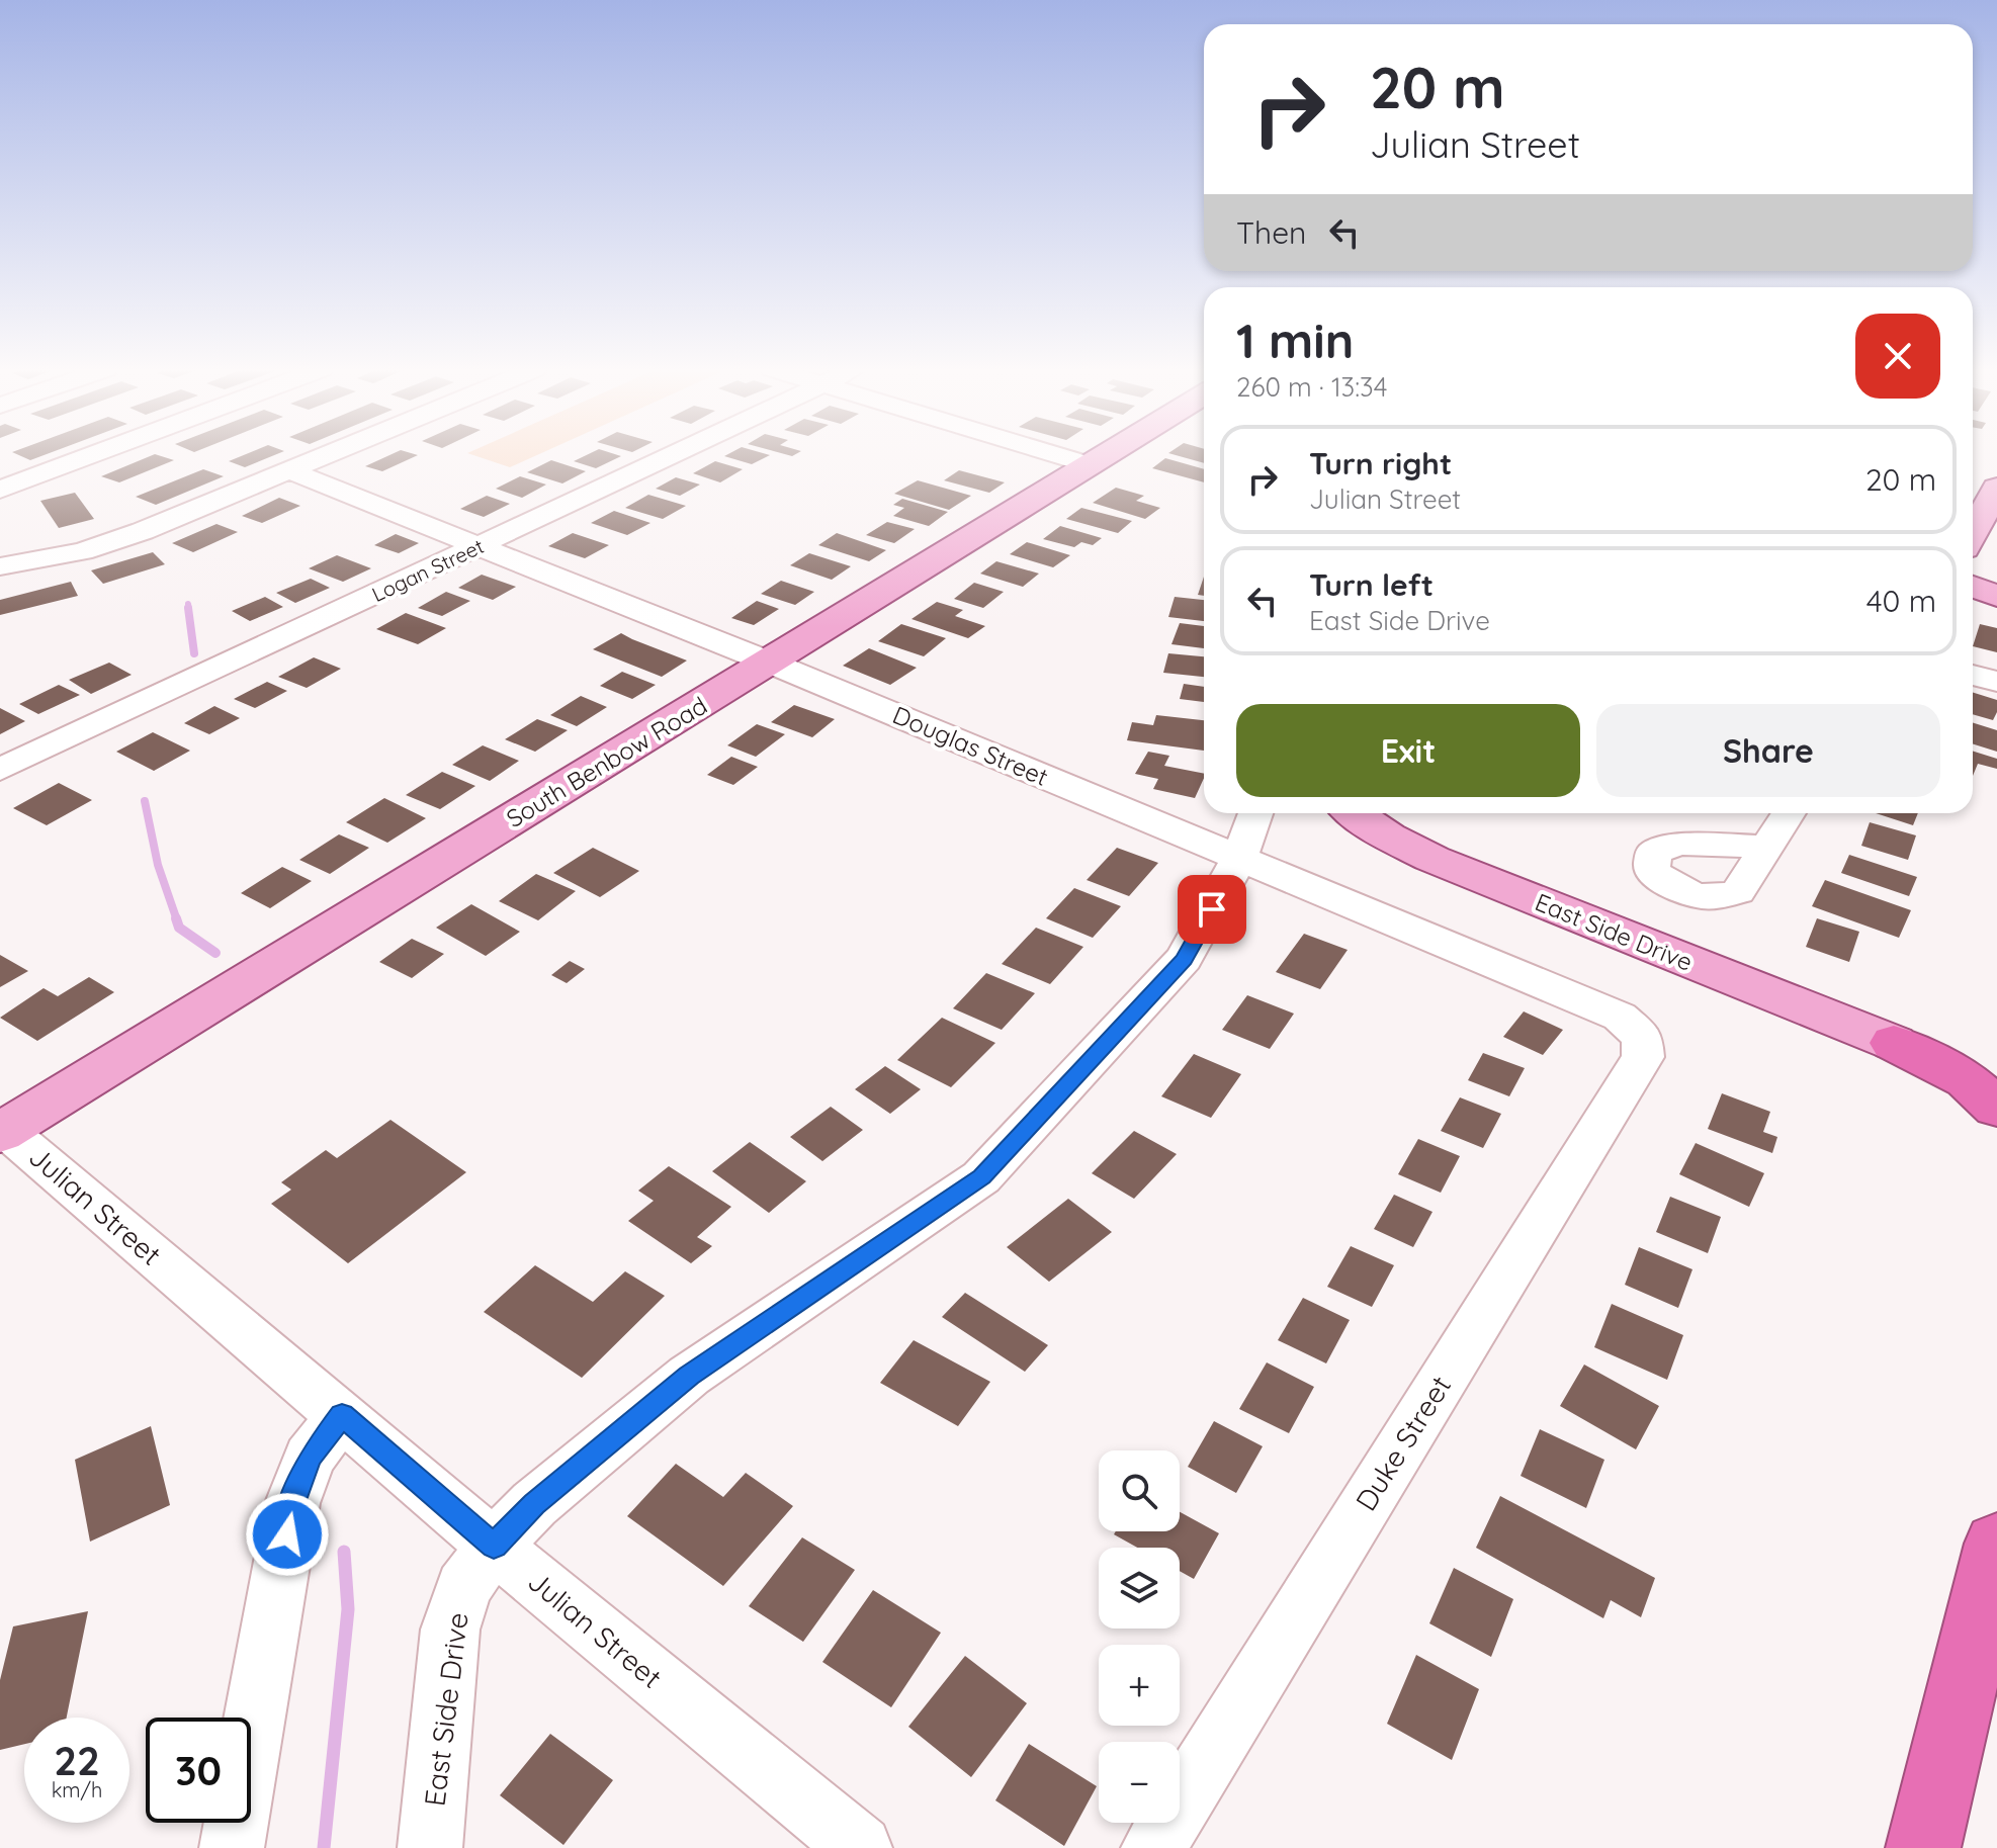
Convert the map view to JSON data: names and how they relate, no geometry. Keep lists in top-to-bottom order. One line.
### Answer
{"streets":{"main road":["South Benbow Road","East Side Drive"],"street":["Logan Street","Douglas Street","Julian Street","Duke Street"]},"crossings":[["Logan Street","Douglas Street"],["Douglas Street","South Benbow Road"],["Douglas Street","East Side Drive"],["Douglas Street","Duke Street"],["South Benbow Road","Julian Street"],["East Side Drive","Julian Street"]],"page":{"turn":["20 m","Julian Street"],"then":"Then","heading":["1 min","260 m · 13:34"],"list":[{"name":"Turn right","note":"Julian Street","value":"20 m"},{"name":"Turn left","note":"East Side Drive","value":"40 m"}],"buttons":["Exit","Share"],"map_buttons":["+","−"],"speed":"22 km/h","limit":"30"}}
